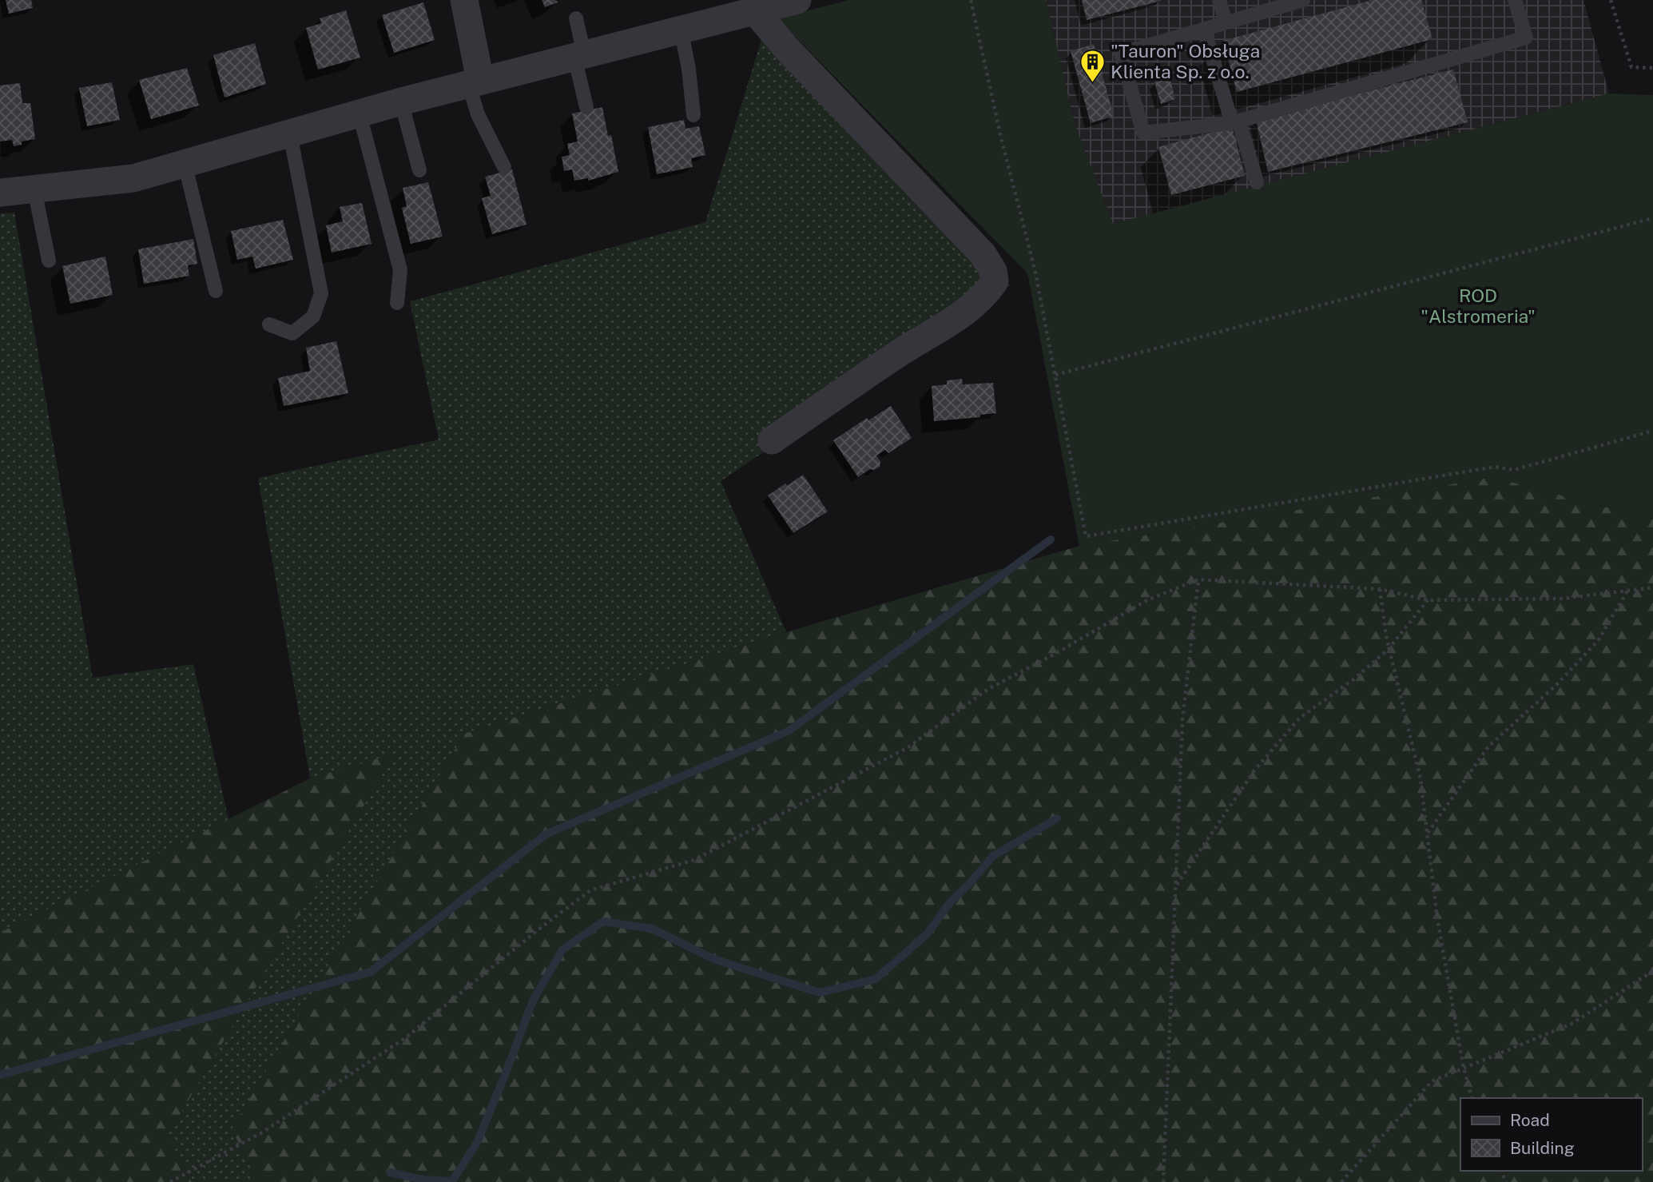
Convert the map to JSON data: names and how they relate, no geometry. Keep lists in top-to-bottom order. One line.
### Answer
{"parks":["ROD \"Alstromeria\""],"places":{"building":["\"Tauron\" Obsługa Klienta Sp. z o.o."]},"legend":["Road","Building"]}
